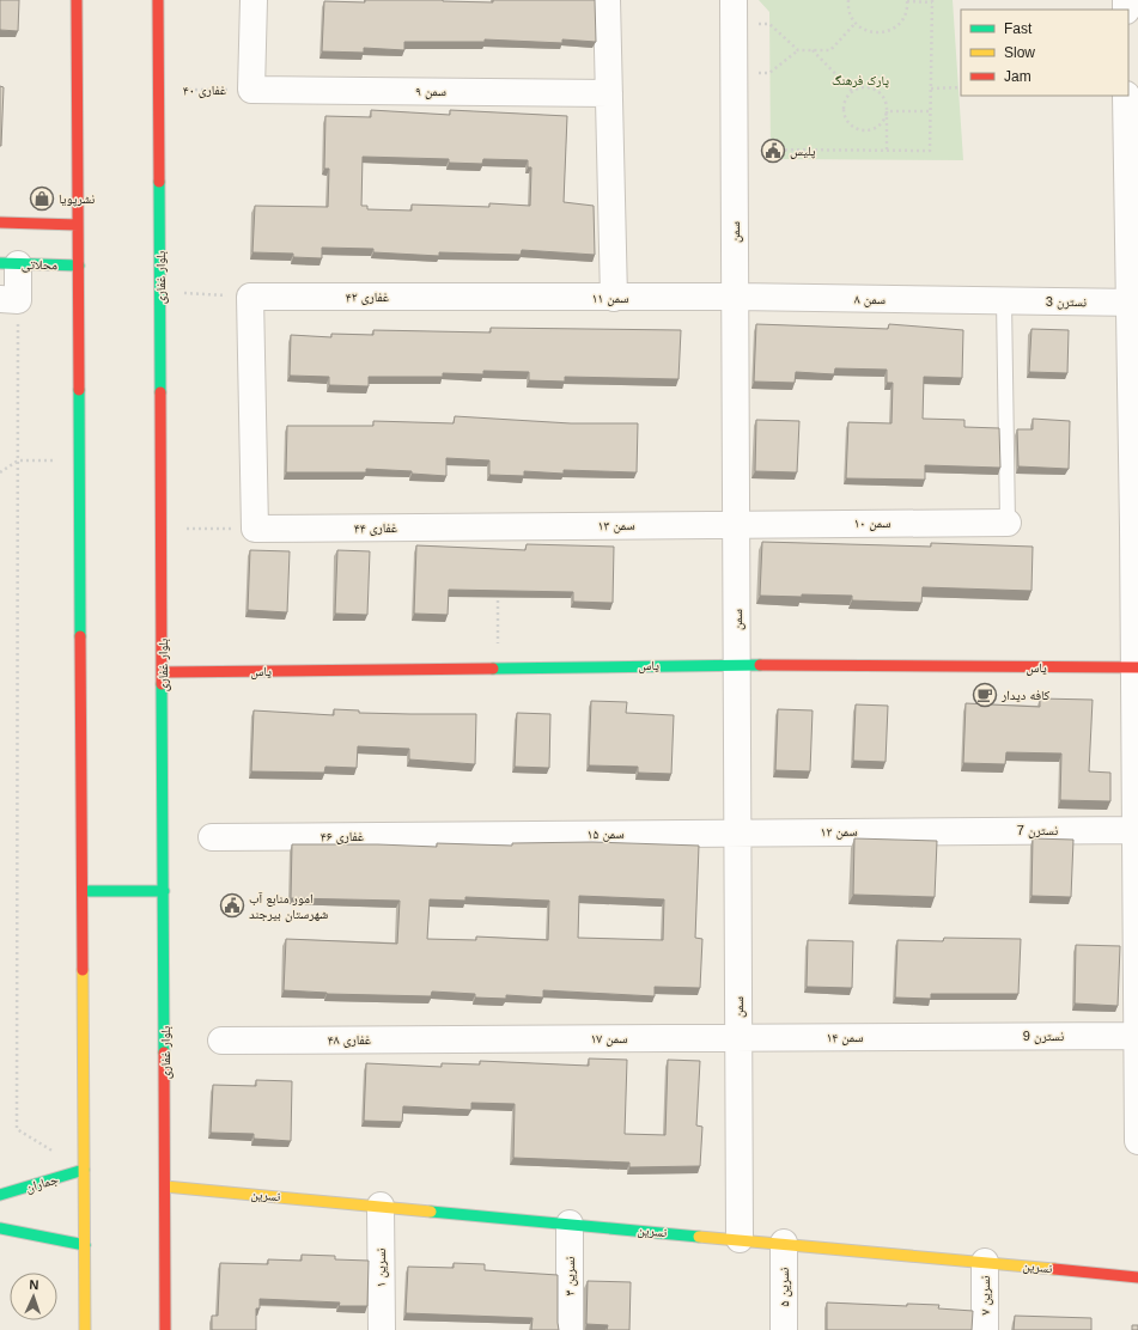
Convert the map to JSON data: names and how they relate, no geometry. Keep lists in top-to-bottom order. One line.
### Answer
{"streets":{"main road":["محلاتی","بلوار غفاری","یاس","جماران","نسرین"],"street":["سمن ۹","سمن","غفاری ۴۲","سمن ۱۱","سمن ۸","نسترن 3","سمن ۱۰","سمن ۱۳","غفاری ۴۴","نسترن 7","سمن ۱۲","سمن ۱۵","غفاری ۴۶","نسترن 9","سمن ۱۴","سمن ۱۷","غفاری ۴۸","نسرین ۱","نسرین ۳","نسرین ۵","نسرین ۷"],"path":["غفاری ۴۰"]},"crossings":[["غفاری ۴۰","سمن ۹"],["غفاری ۴۰","بلوار غفاری"],["سمن","سمن ۱۱"],["سمن","سمن ۸"],["سمن","سمن ۱۰"],["سمن","سمن ۱۳"],["سمن","یاس"],["سمن","سمن ۱۲"],["سمن","سمن ۱۵"],["سمن","سمن ۱۴"],["سمن","سمن ۱۷"],["سمن","نسرین"],["بلوار غفاری","یاس"],["بلوار غفاری","نسرین"],["غفاری ۴۲","سمن ۱۱"],["سمن ۱۱","سمن ۸"],["سمن ۸","نسترن 3"],["سمن ۱۰","سمن ۱۳"],["سمن ۱۳","غفاری ۴۴"],["نسترن 7","سمن ۱۲"],["سمن ۱۲","سمن ۱۵"],["سمن ۱۵","غفاری ۴۶"],["نسترن 9","سمن ۱۴"],["سمن ۱۴","سمن ۱۷"],["سمن ۱۷","غفاری ۴۸"],["نسرین","نسرین ۱"],["نسرین","نسرین ۳"],["نسرین","نسرین ۵"],["نسرین","نسرین ۷"]],"parks":["پارک فرهنگ"],"places":{"public building":["پلیس","امور منابع آب شهرستان بیرجند"],"shop":["نشرپویا"],"cafe":["کافه دیدار"]},"legend":["Fast","Slow","Jam"],"north":"top"}
